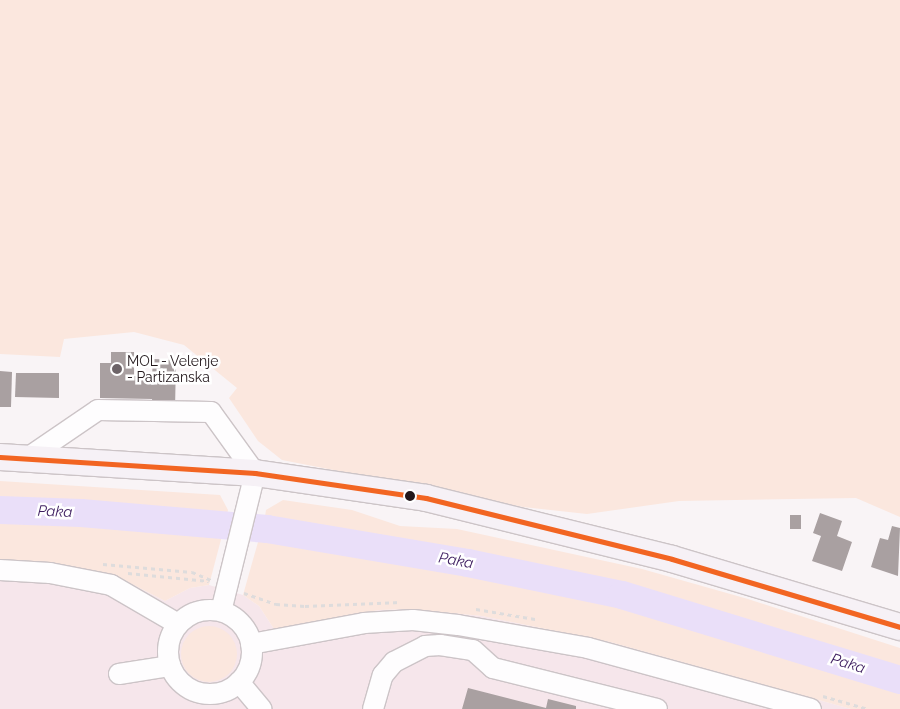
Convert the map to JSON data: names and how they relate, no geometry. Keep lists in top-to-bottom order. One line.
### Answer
{"water":["Paka"],"places":["MOL - Velenje - Partizanska"]}
